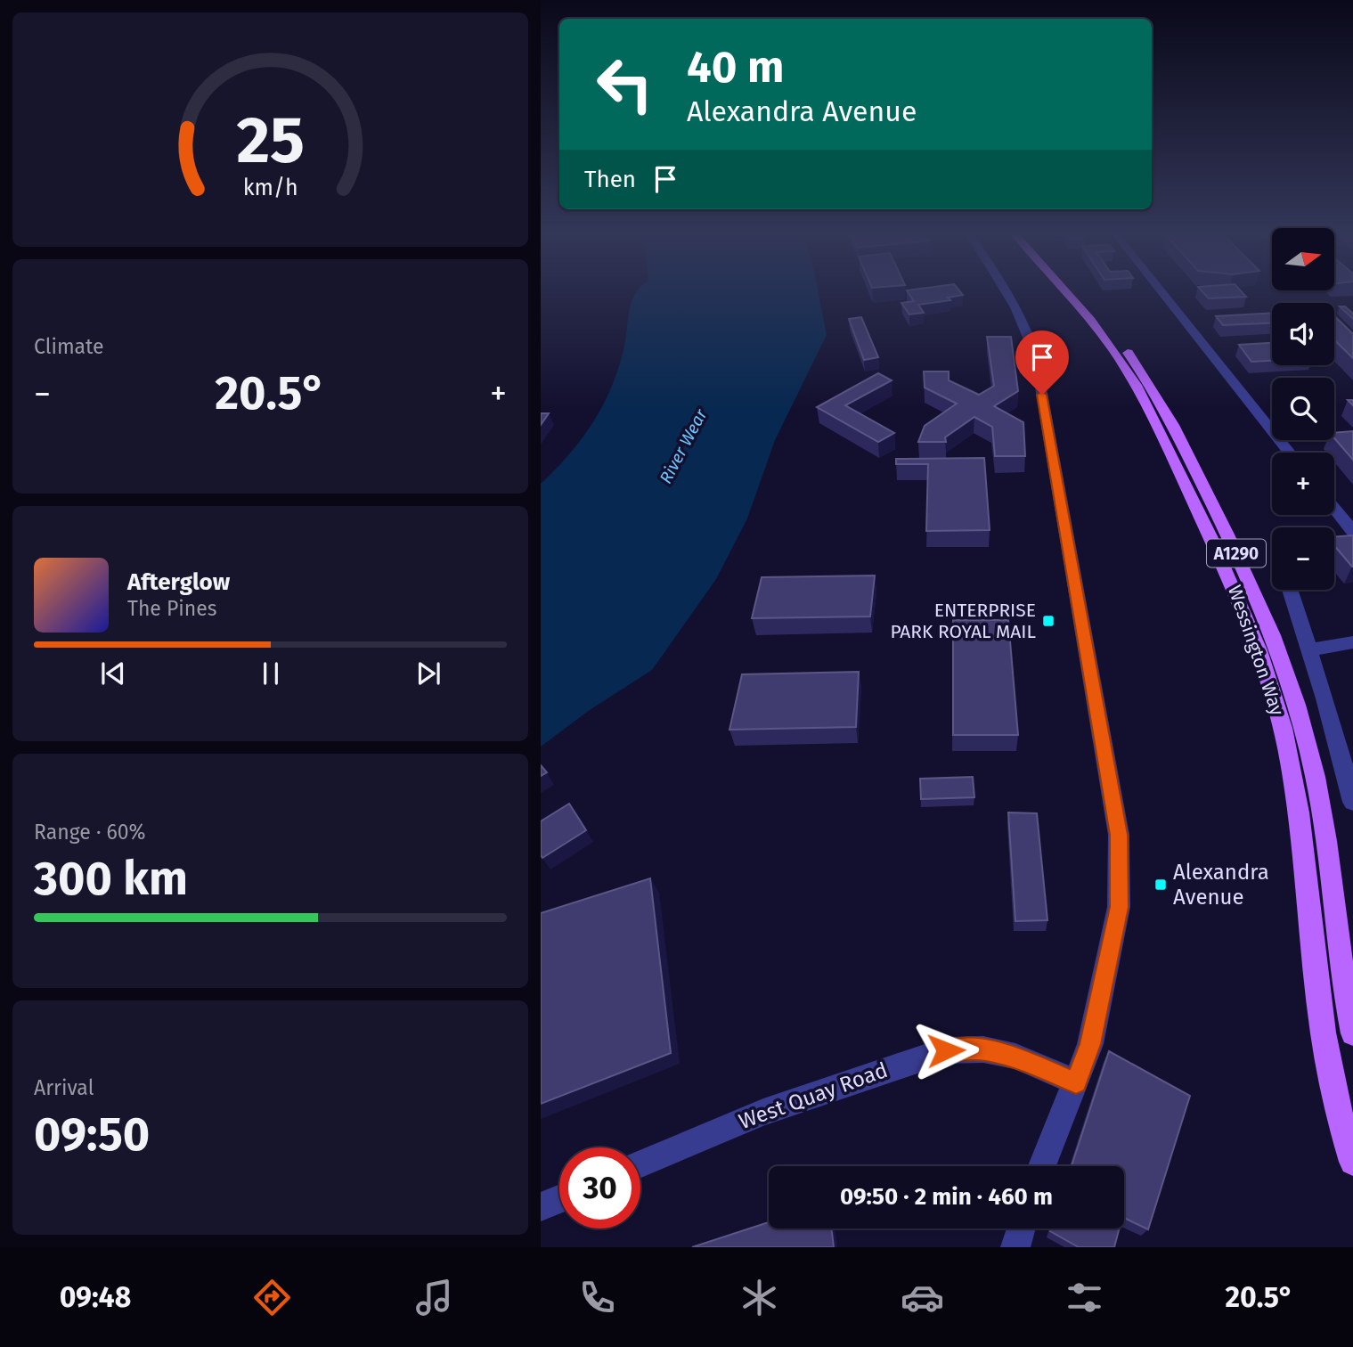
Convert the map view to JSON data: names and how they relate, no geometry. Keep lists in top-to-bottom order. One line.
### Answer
{"streets":{"main road":["A1290","Wessington Way"],"street":["West Quay Road"]},"water":["River Wear"],"places":{"transit":["ENTERPRISE PARK ROYAL MAIL","Alexandra Avenue"]},"north":"right","page":{"turn":["40 m","Alexandra Avenue"],"then":"Then","map_buttons":["+","−"],"tile":["Climate",["Range · 60%","300 km"],["Arrival","09:50"]],"heat":["−","20.5°","+"],"song":["Afterglow","The Pines"],"limit":"30","trip":"09:50 · 2 min · 460 m","tabs":["09:48","20.5°"],"gauge":["25","km/h"]}}
